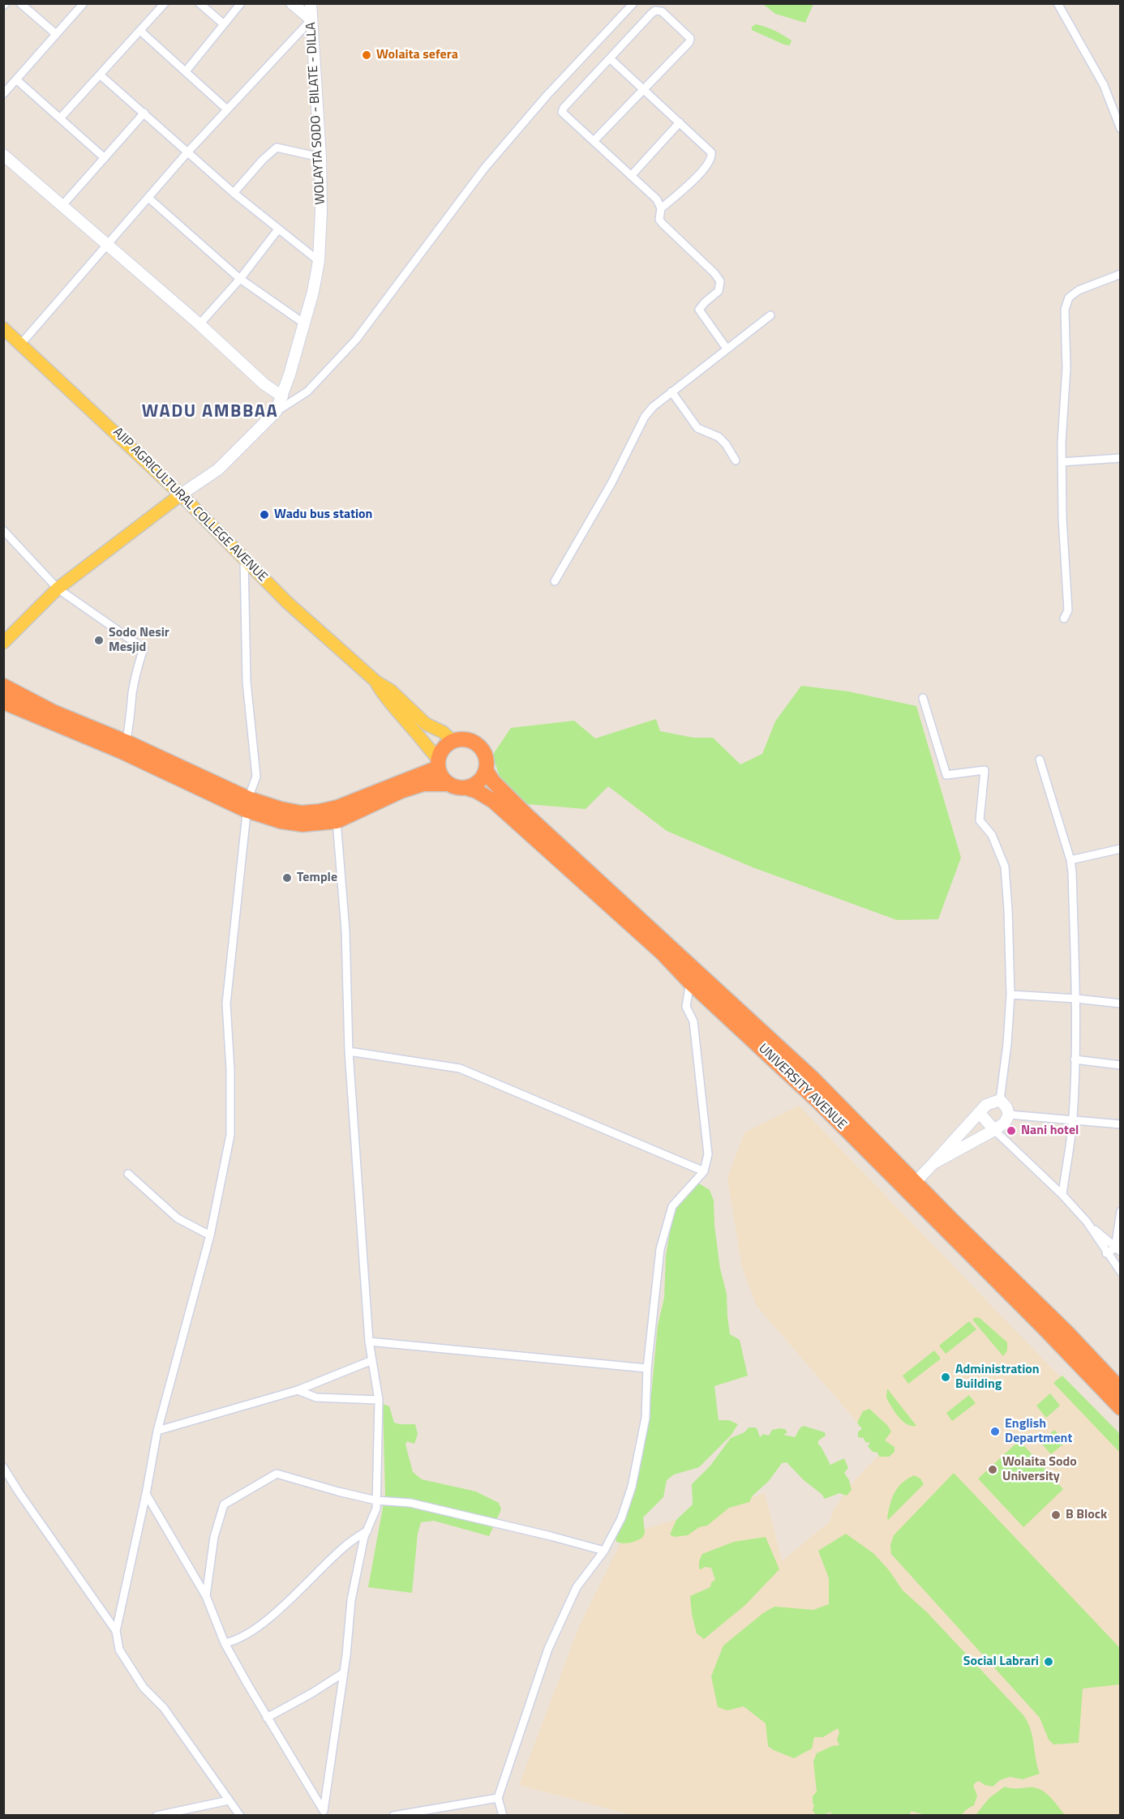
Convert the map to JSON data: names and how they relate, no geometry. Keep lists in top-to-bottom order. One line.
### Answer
{"streets":{"highway":["UNIVERSITY AVENUE"],"main road":["WOLAYTA SODO - BILATE - DILLA","AJIP AGRICULTURAL COLLEGE AVENUE"]},"crossings":[["WOLAYTA SODO - BILATE - DILLA","AJIP AGRICULTURAL COLLEGE AVENUE"]],"districts":["WADU AMBBAA"],"places":["Wolaita sefera","Wadu bus station","Sodo Nesir Mesjid","Temple","Nani hotel","Administration Building","English Department","Wolaita Sodo University","B Block","Social Labrari"]}
